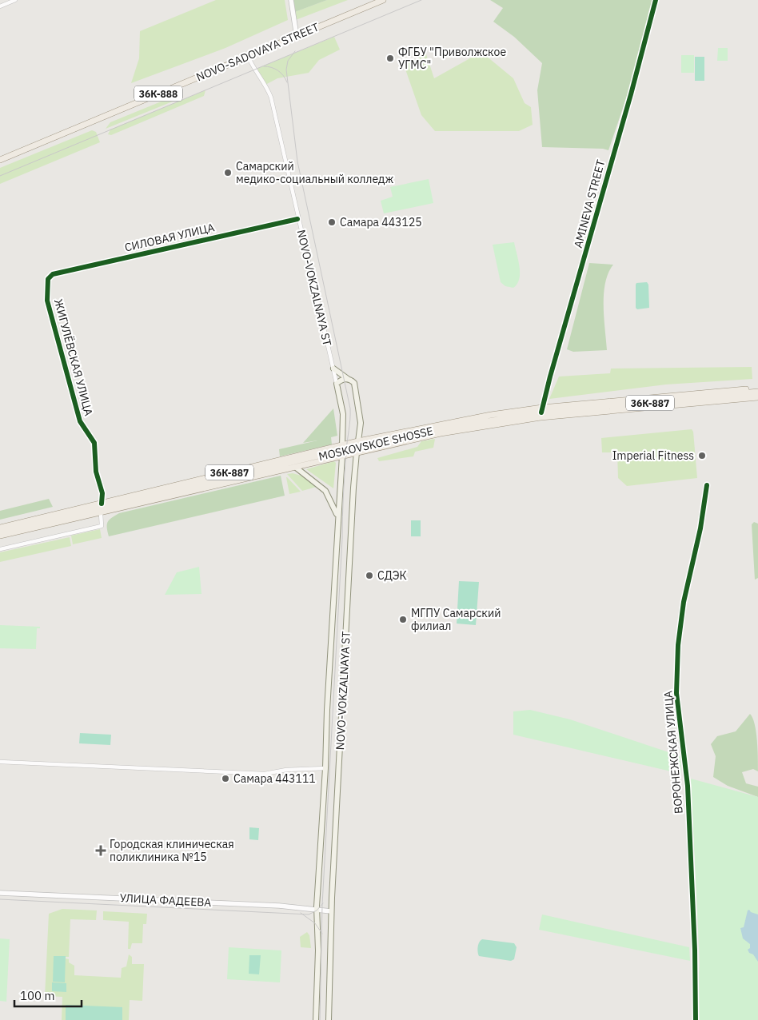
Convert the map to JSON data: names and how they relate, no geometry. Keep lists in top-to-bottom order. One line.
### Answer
{"streets":{"main road":["NOVO-SADOVAYA STREET","36К-888","NOVO-VOKZALNAYA ST","36К-887","MOSKOVSKOE SHOSSE"],"street":["AMINEVA STREET","СИЛОВАЯ УЛИЦА","ЖИГУЛЁВСКАЯ УЛИЦА","ВОРОНЕЖСКАЯ УЛИЦА","УЛИЦА ФАДЕЕВА"]},"crossings":[["NOVO-SADOVAYA STREET","NOVO-VOKZALNAYA ST"],["AMINEVA STREET","MOSKOVSKOE SHOSSE"],["СИЛОВАЯ УЛИЦА","NOVO-VOKZALNAYA ST"],["СИЛОВАЯ УЛИЦА","ЖИГУЛЁВСКАЯ УЛИЦА"],["NOVO-VOKZALNAYA ST","MOSKOVSKOE SHOSSE"],["NOVO-VOKZALNAYA ST","УЛИЦА ФАДЕЕВА"],["ЖИГУЛЁВСКАЯ УЛИЦА","MOSKOVSKOE SHOSSE"]],"places":{"other":["ФГБУ \"Приволжское УГМС\"","Самарский медико-социальный колледж","Самара 443125","Imperial Fitness","СДЭК","МГПУ Самарский филиал","Самара 443111"],"health":["Городская клиническая поликлиника №15"]},"scale_bar":"100 m"}
